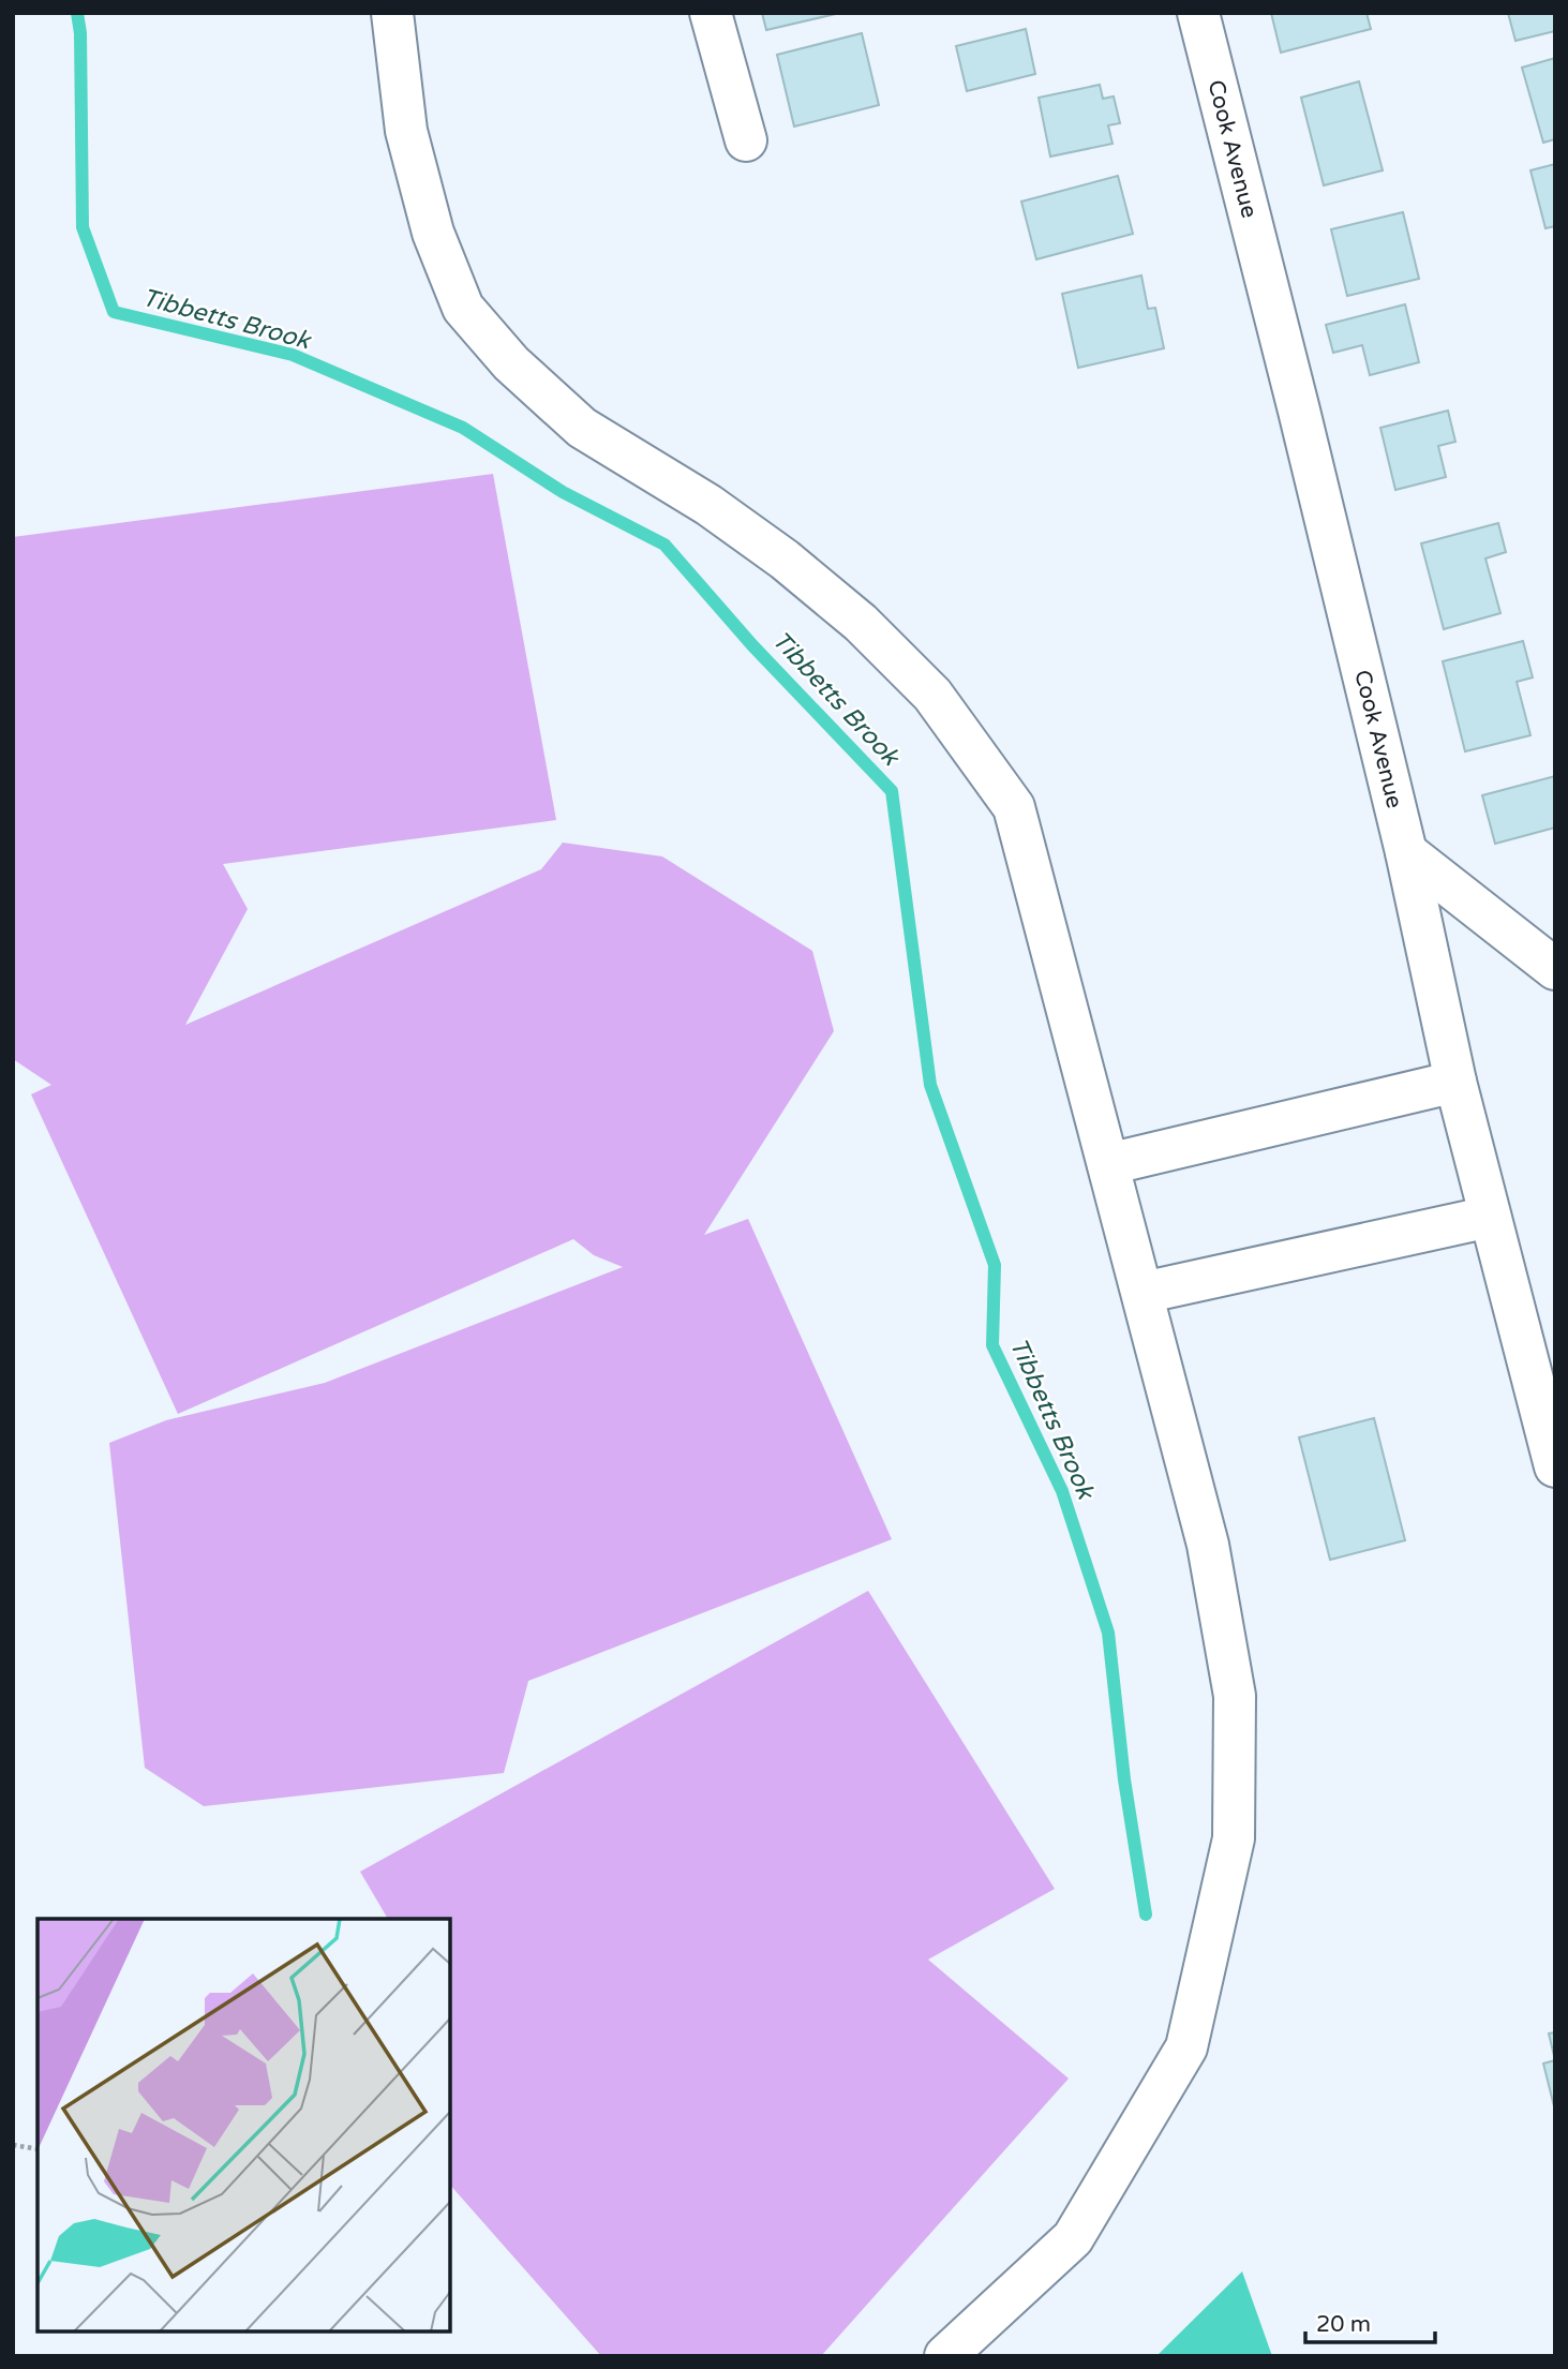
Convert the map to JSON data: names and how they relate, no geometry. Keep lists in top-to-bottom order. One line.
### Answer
{"streets":{"street":["Cook Avenue"]},"water":["Tibbetts Brook"],"scale_bar":"20 m"}
